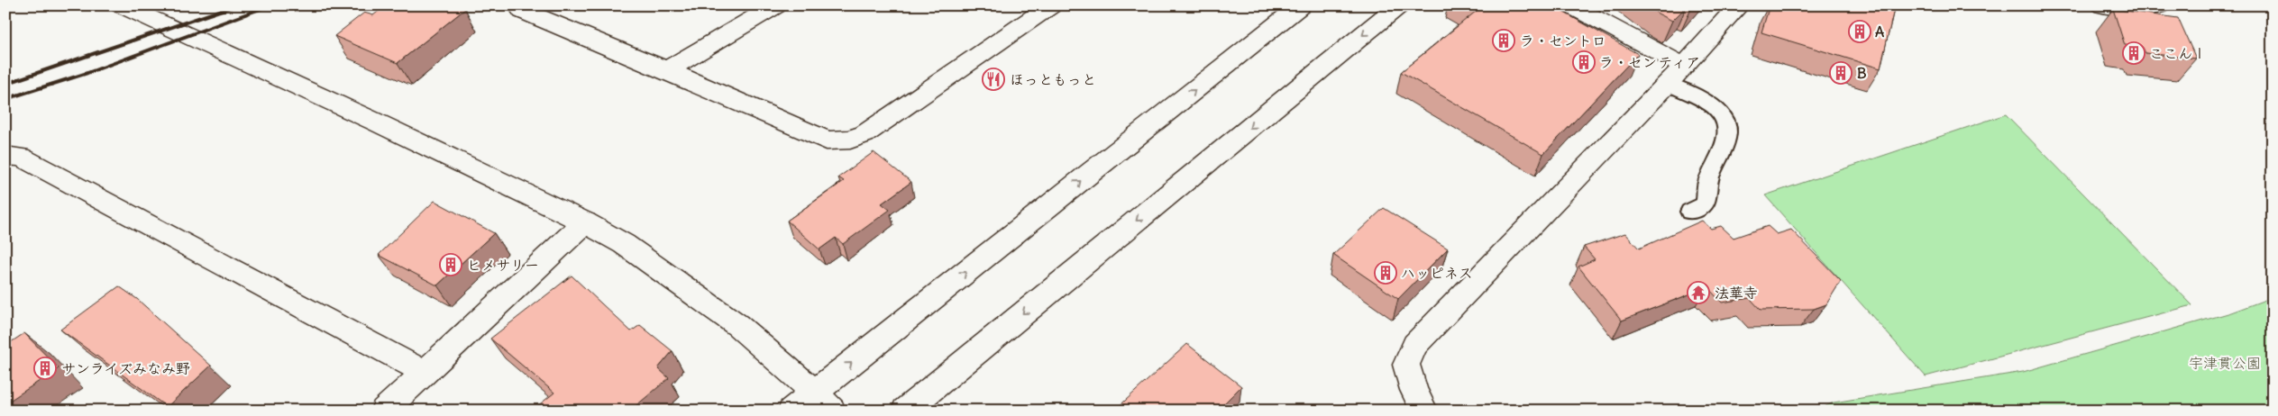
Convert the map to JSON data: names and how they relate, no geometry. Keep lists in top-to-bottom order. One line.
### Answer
{"parks":["宇津貫公園"],"places":{"building":["A","ラ・セントロ","ここんⅠ","ラ・センティア","B","ヒメサリー","ハッピネス","サンライズみなみ野"],"restaurant":["ほっともっと"],"temple":["法華寺"]}}
